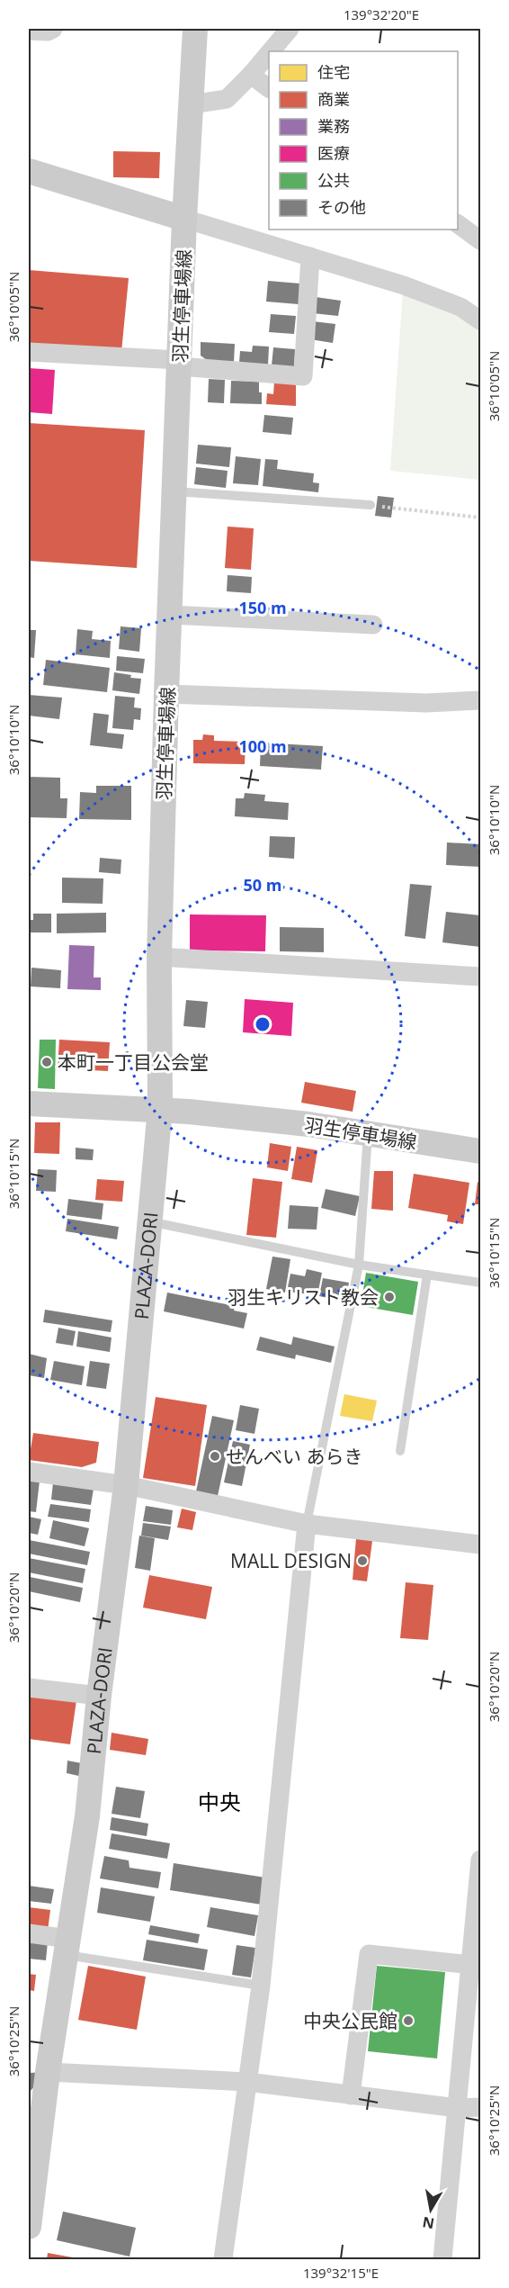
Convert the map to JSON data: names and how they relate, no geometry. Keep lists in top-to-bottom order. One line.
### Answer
{"streets":{"street":["羽生停車場線","PLAZA-DORI"]},"crossings":[["羽生停車場線","PLAZA-DORI"]],"districts":["中央"],"places":["本町一丁目公会堂","羽生キリスト教会","せんべい あらき","MALL DESIGN","中央公民館"],"legend":["住宅","商業","業務","医療","公共","その他"],"north":"bottom","coordinates":["139°32'20\"E","36°10'05\"N","36°10'10\"N","36°10'15\"N","36°10'20\"N","36°10'25\"N","139°32'15\"E"],"rings":["150 m","100 m","50 m"]}
